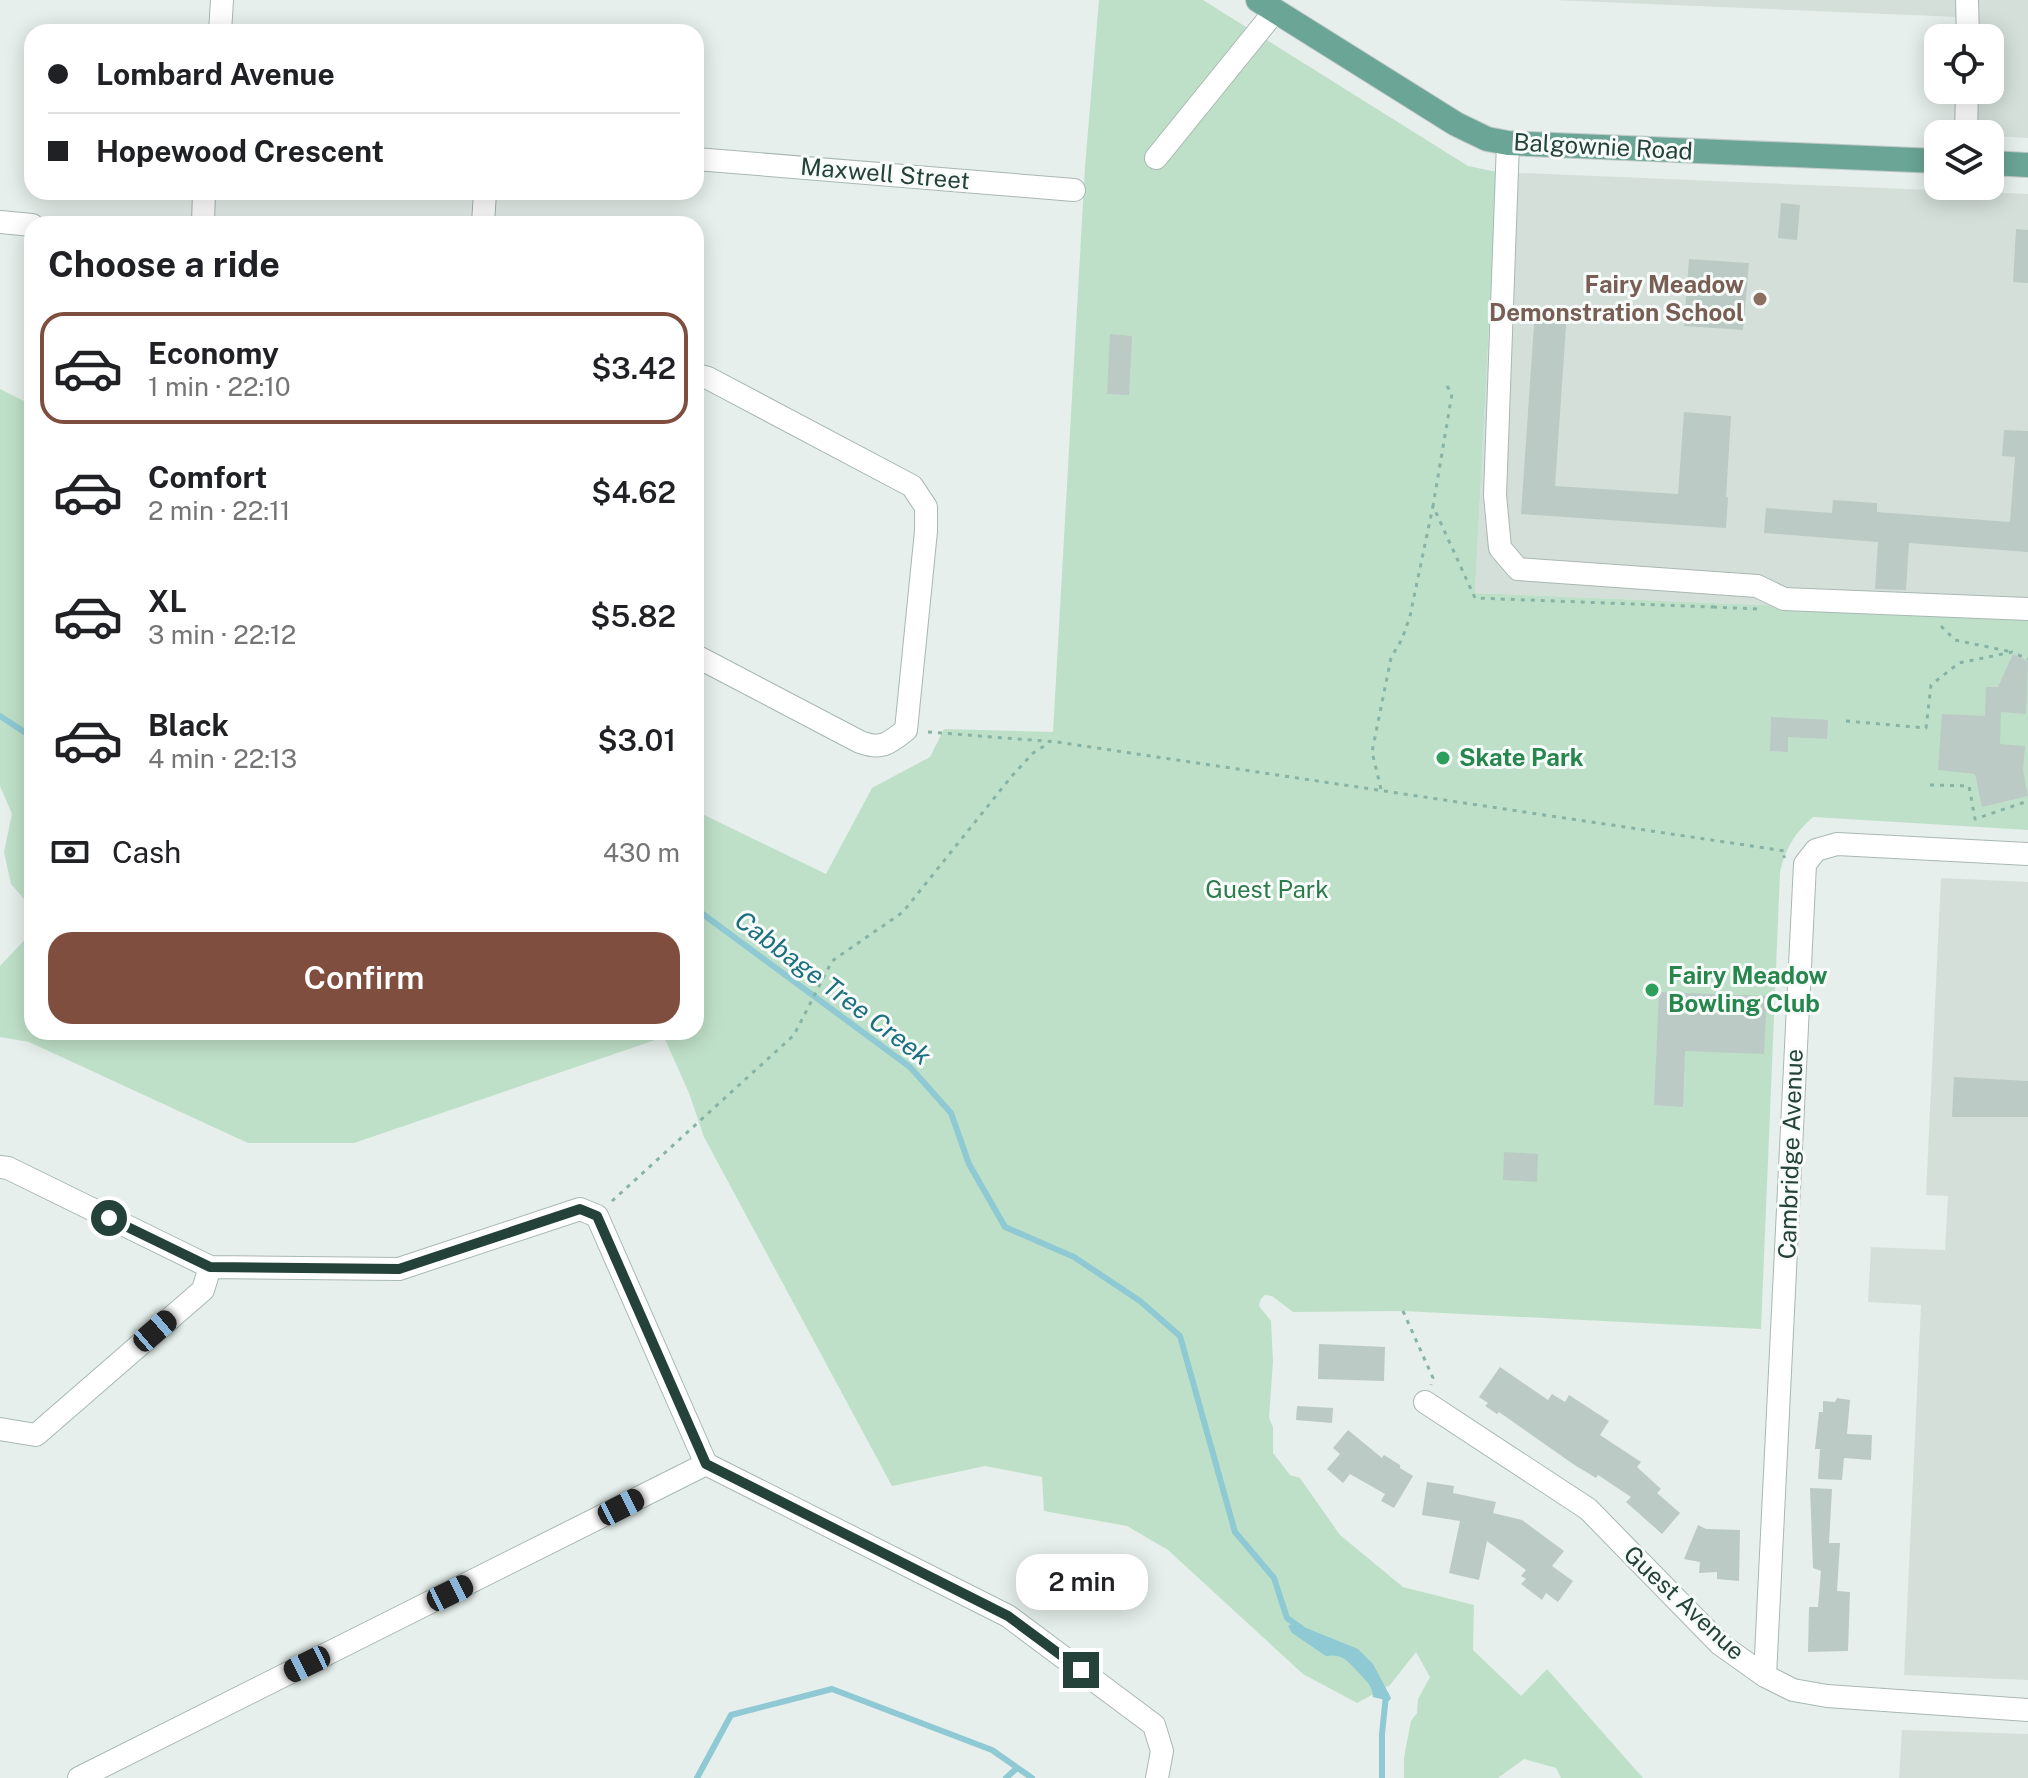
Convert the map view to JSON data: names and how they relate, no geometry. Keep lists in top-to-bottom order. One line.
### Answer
{"streets":{"main road":["Balgownie Road"],"street":["Maxwell Street","Cambridge Avenue","Guest Avenue"]},"crossings":[["Cambridge Avenue","Guest Avenue"]],"water":["Cabbage Tree Creek"],"parks":["Guest Park"],"places":["Fairy Meadow Demonstration School","Skate Park","Fairy Meadow Bowling Club"],"page":{"banner":["Lombard Avenue","Hopewood Crescent"],"heading":"Choose a ride","list":[{"name":"Economy","note":"1 min · 22:10","value":"$3.42"},{"name":"Comfort","note":"2 min · 22:11","value":"$4.62"},{"name":"XL","note":"3 min · 22:12","value":"$5.82"},{"name":"Black","note":"4 min · 22:13","value":"$3.01"}],"pay":["Cash","430 m"],"buttons":"Confirm","bubble":"2 min"}}
